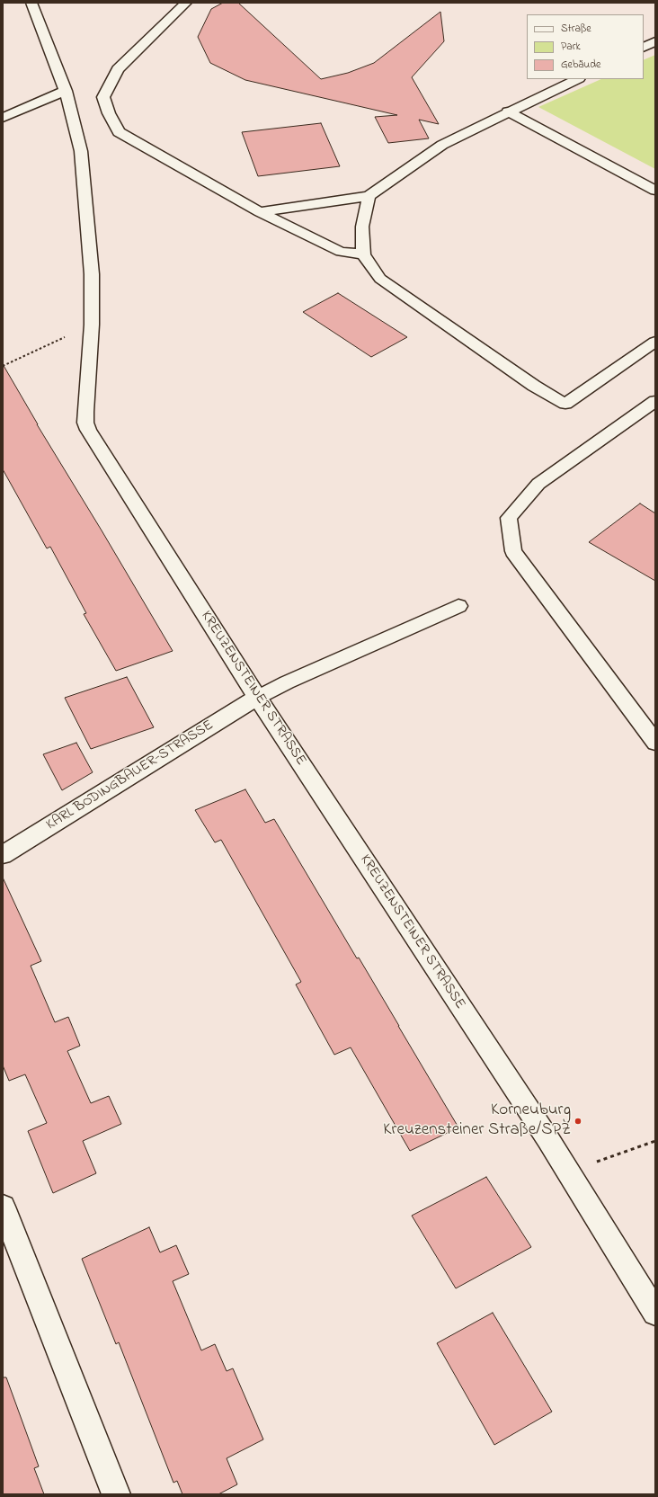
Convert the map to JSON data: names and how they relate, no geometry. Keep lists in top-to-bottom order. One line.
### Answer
{"streets":{"street":["KREUZENSTEINER STRASSE","KARL BODINGBAUER-STRASSE"]},"crossings":[["KREUZENSTEINER STRASSE","KARL BODINGBAUER-STRASSE"]],"places":["Korneuburg Kreuzensteiner Straße/SPZ"],"legend":["Straße","Park","Gebäude"]}
